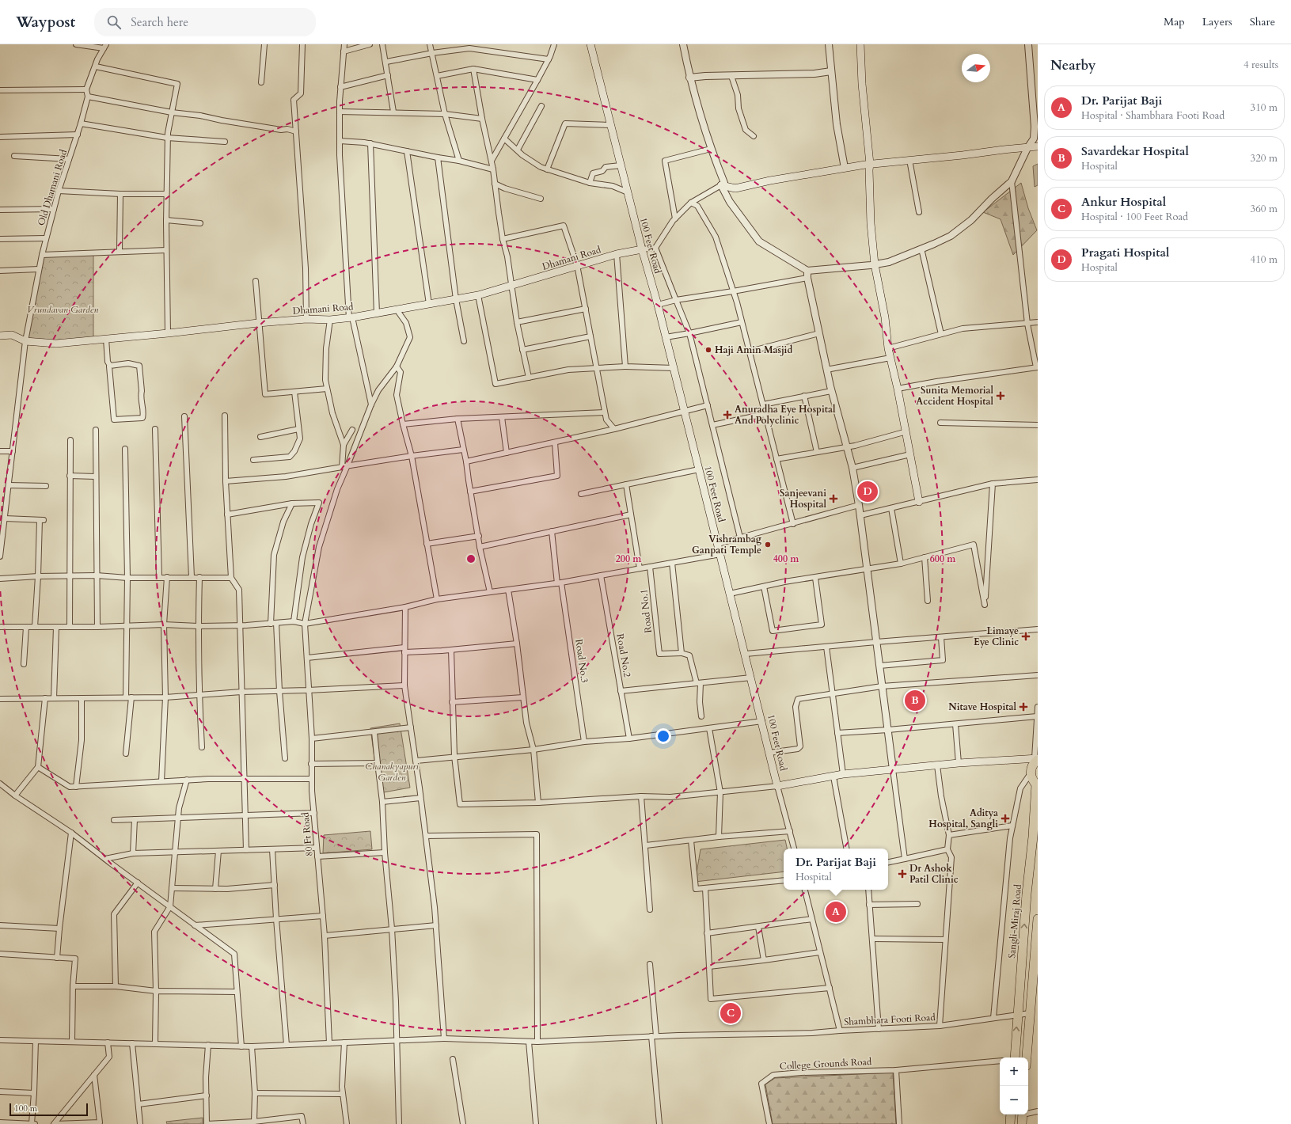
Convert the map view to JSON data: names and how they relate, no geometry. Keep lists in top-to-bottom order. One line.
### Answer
{"streets":{"highway":["Sangli-Miraj Road"],"main road":["100 Feet Road","Dhamani Road"],"street":["Old Dhamani Road","Road No.1","Road No.2","Road No.3","80 Ft Road","Shambhara Footi Road","College Grounds Road"]},"crossings":[["Old Dhamani Road","Dhamani Road"],["100 Feet Road","Dhamani Road"],["Dhamani Road","80 Ft Road"],["Sangli-Miraj Road","Shambhara Footi Road"]],"parks":["Vrundavan Garden","Chanakyapuri Garden"],"places":{"other":["Haji Amin Masjid","Vishrambag Ganpati Temple"],"health":["Sunita Memorial Accident Hospital","Anuradha Eye Hospital And Polyclinic","Sanjeevani Hospital","Limaye Eye Clinic","Nitave Hospital","Aditya Hospital, Sangli","Dr Ashok Patil Clinic"]},"scale_bar":"100 m","north":"right","page":{"header":"Waypost","search":"Search here","nav":["Map","Layers","Share"],"heading":["Nearby","4 results"],"list":[{"mark":"A","name":"Dr. Parijat Baji","note":"Hospital · Shambhara Footi Road","value":"310 m"},{"mark":"B","name":"Savardekar Hospital","note":"Hospital","value":"320 m"},{"mark":"C","name":"Ankur Hospital","note":"Hospital · 100 Feet Road","value":"360 m"},{"mark":"D","name":"Pragati Hospital","note":"Hospital","value":"410 m"}],"pins":["D","B","A","C"],"popup":["Dr. Parijat Baji","Hospital"],"map_buttons":["+","−"],"scale":"100 m"},"rings":["200 m","400 m","600 m"]}
